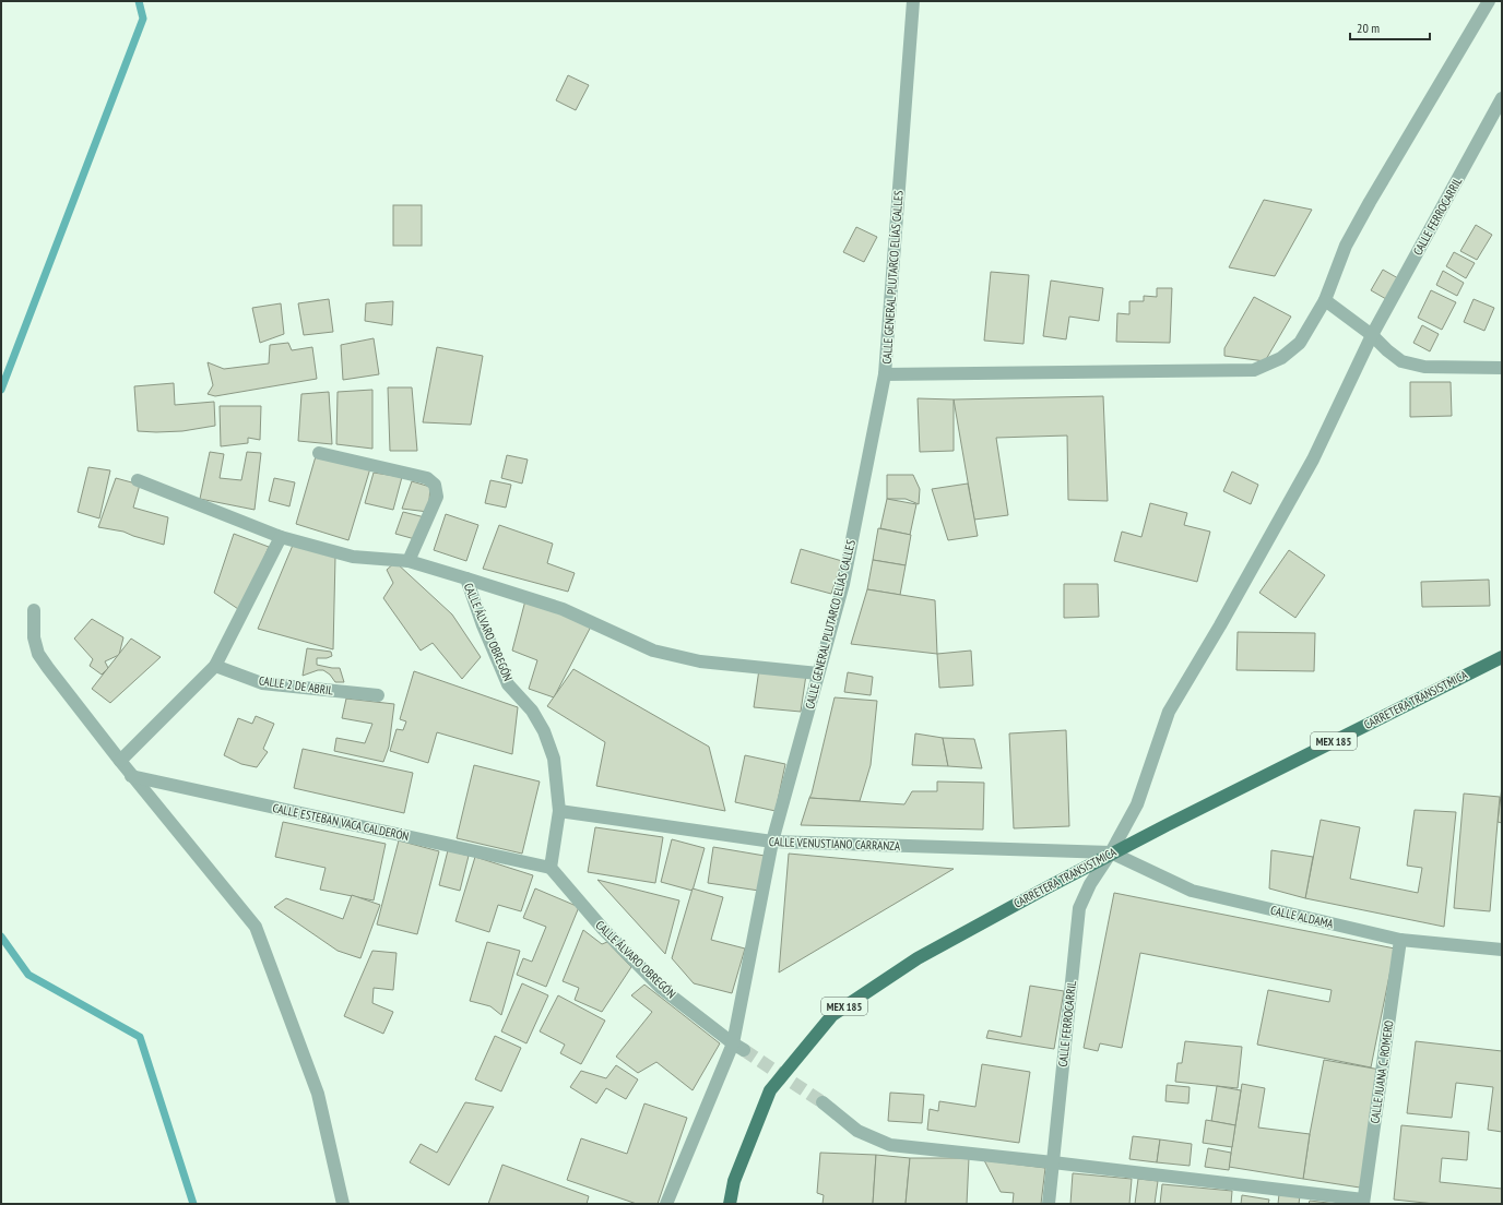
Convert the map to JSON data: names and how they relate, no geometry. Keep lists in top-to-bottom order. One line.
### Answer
{"streets":{"main road":["CARRETERA TRANSISTMICA","MEX 185"],"street":["CALLE FERROCARRIL","CALLE GENERAL PLUTARCO ELÍAS CALLES","CALLE ÁLVARO OBREGÓN","CALLE 2 DE ABRIL","CALLE ESTEBAN VACA CALDERÓN","CALLE VENUSTIANO CARRANZA","CALLE ALDAMA","CALLE JUANA C. ROMERO"]},"crossings":[["CALLE FERROCARRIL","CALLE VENUSTIANO CARRANZA"],["CALLE FERROCARRIL","CALLE ALDAMA"],["CALLE GENERAL PLUTARCO ELÍAS CALLES","CALLE ÁLVARO OBREGÓN"],["CALLE GENERAL PLUTARCO ELÍAS CALLES","CALLE VENUSTIANO CARRANZA"],["CALLE ÁLVARO OBREGÓN","CALLE ESTEBAN VACA CALDERÓN"],["CALLE ÁLVARO OBREGÓN","CALLE VENUSTIANO CARRANZA"],["CALLE VENUSTIANO CARRANZA","CALLE ALDAMA"],["CALLE ALDAMA","CALLE JUANA C. ROMERO"]],"scale_bar":"20 m"}
